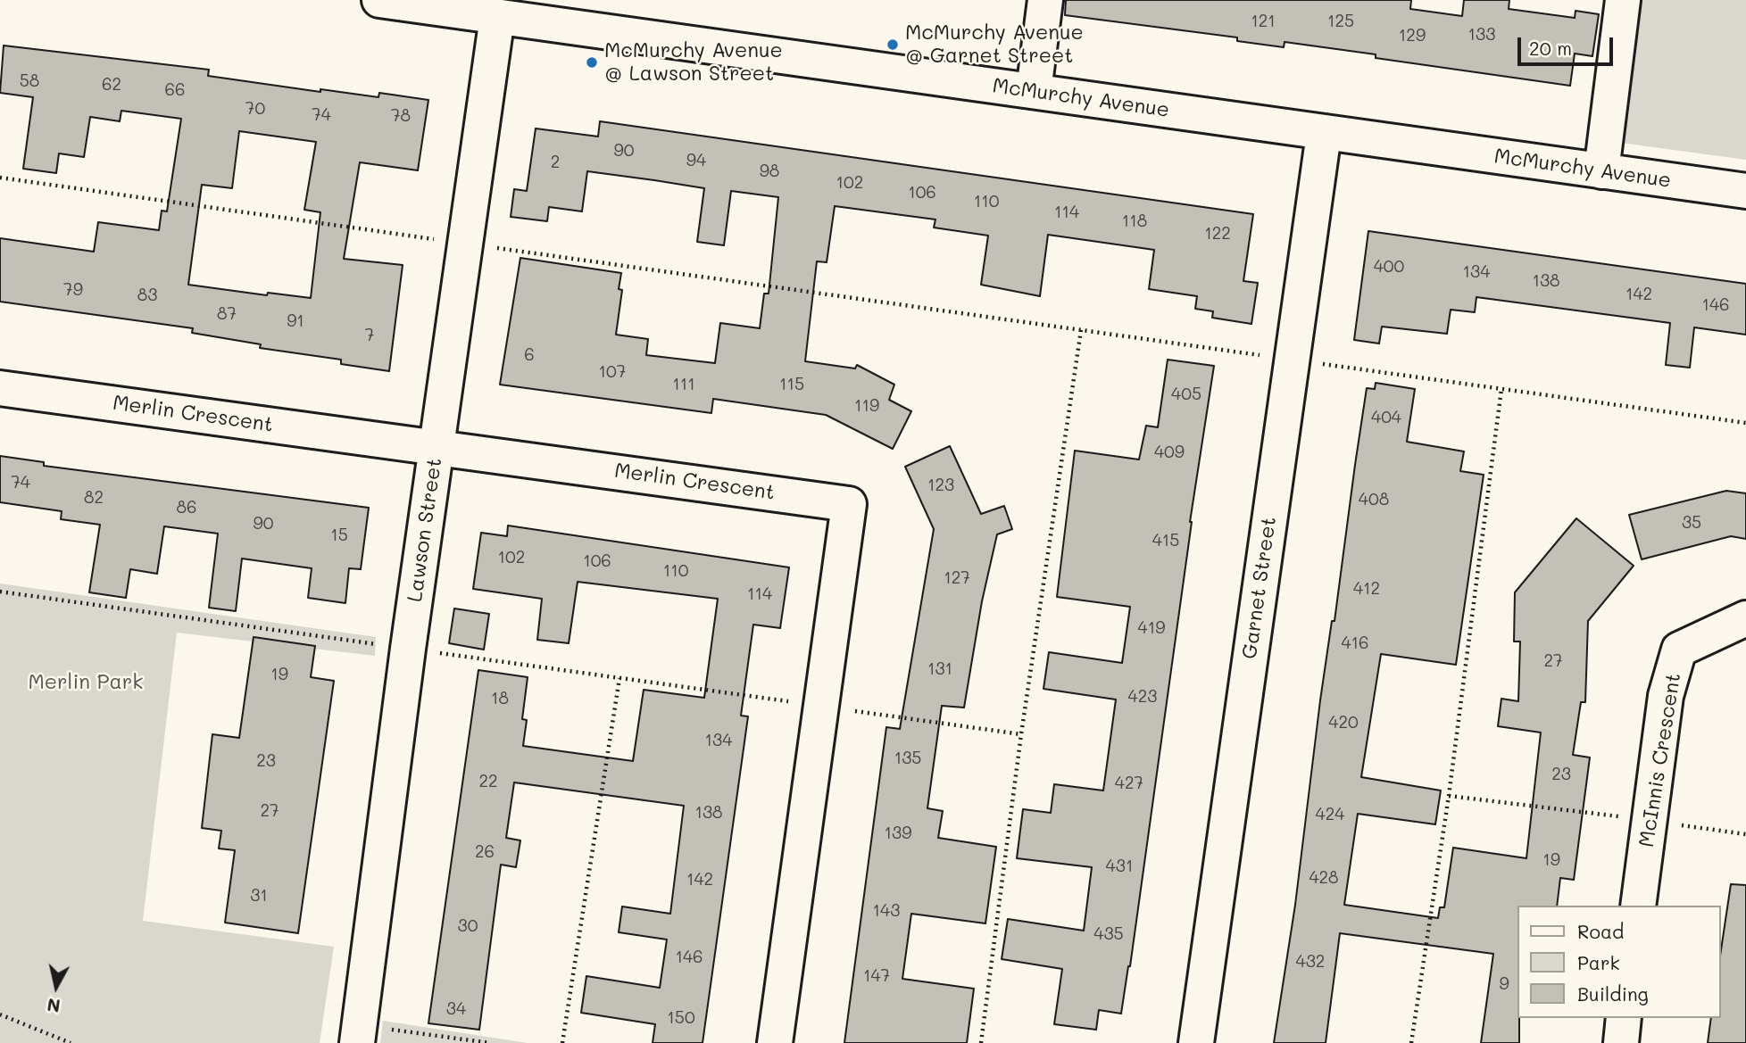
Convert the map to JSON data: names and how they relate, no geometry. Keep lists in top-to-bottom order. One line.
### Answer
{"streets":{"street":["McMurchy Avenue","Merlin Crescent","Lawson Street","Garnet Street","McInnis Crescent"]},"crossings":[["McMurchy Avenue","Lawson Street"],["McMurchy Avenue","Garnet Street"],["Merlin Crescent","Lawson Street"]],"parks":["Merlin Park"],"places":["McMurchy Avenue @ Garnet Street","McMurchy Avenue @ Lawson Street"],"house_numbers":["121","125","133","129","58","62","66","70","74","78","90","94","2","98","102","106","110","114","118","122","400","134","138","79","142","83","146","87","91","7","6","107","111","115","405","119","404","409","74","123","82","408","86","35","90","15","415","102","106","110","127","412","114","419","416","27","131","19","423","18","420","134","135","23","23","22","427","27","138","424","139","26","19","431","428","142","31","143","30","435","146","432","147","9","34","150"],"legend":["Road","Park","Building"],"scale_bar":"20 m","north":"bottom"}
